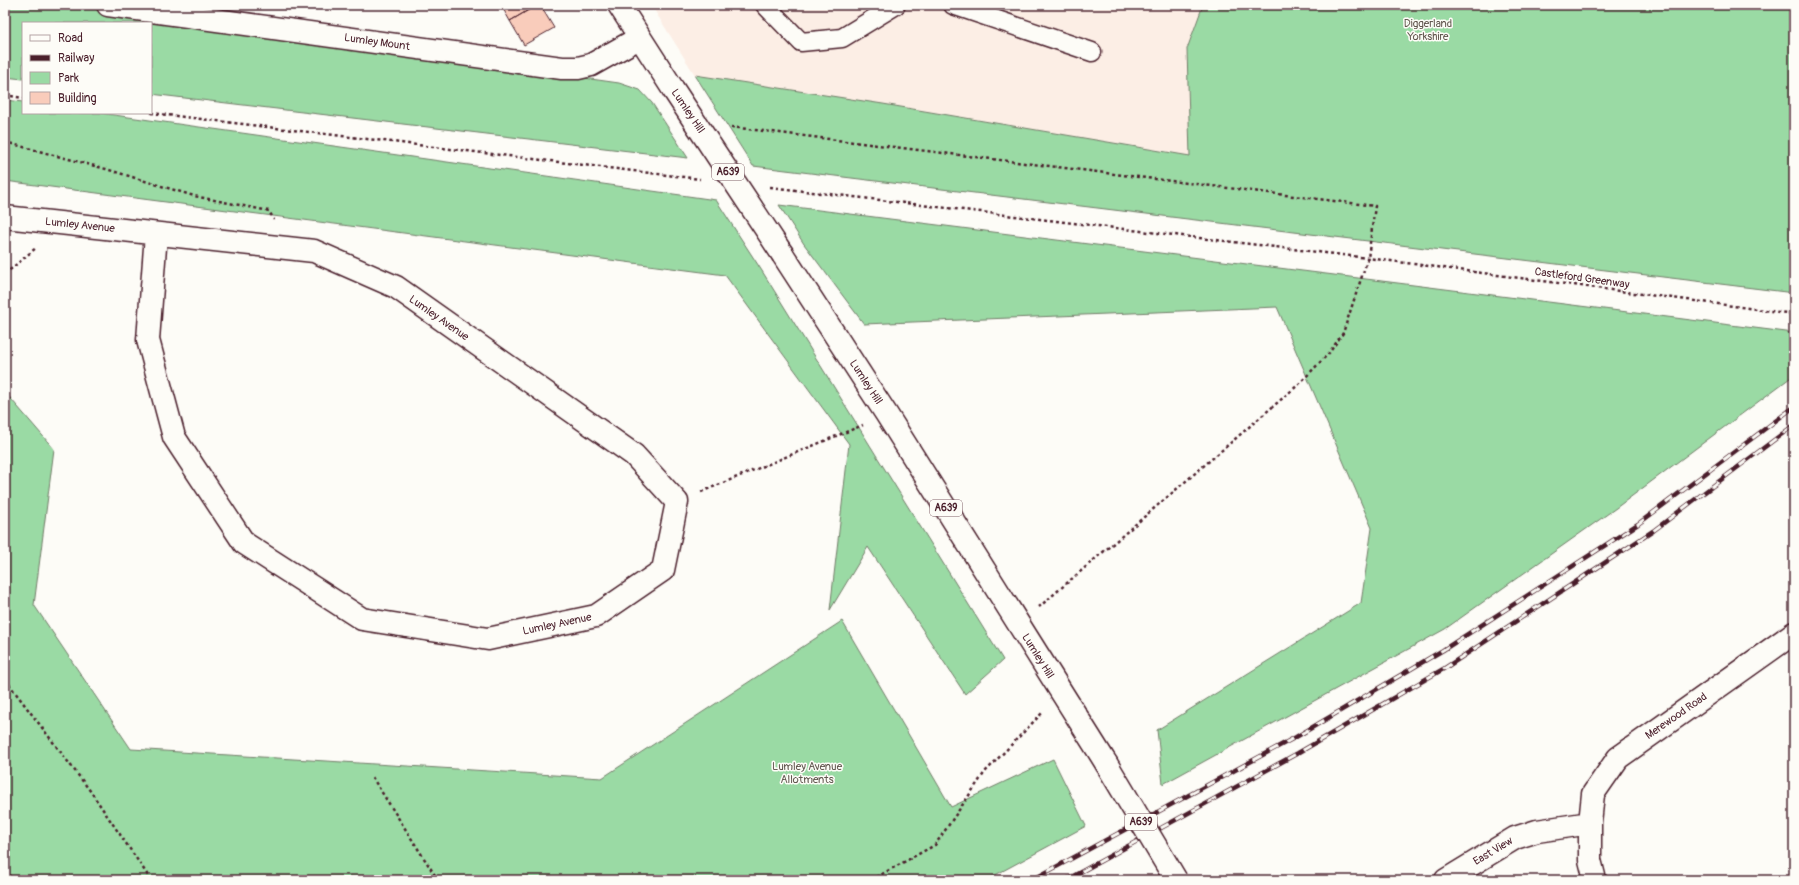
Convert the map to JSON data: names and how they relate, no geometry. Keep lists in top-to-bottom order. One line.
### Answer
{"streets":{"street":["Lumley Mount","Lumley Hill","A639","Lumley Avenue","Merewood Road","East View"],"path":["Castleford Greenway"]},"crossings":[["Lumley Mount","Lumley Hill"],["Merewood Road","East View"]],"parks":["Diggerland Yorkshire","Lumley Avenue Allotments"],"legend":["Road","Railway","Park","Building"]}
